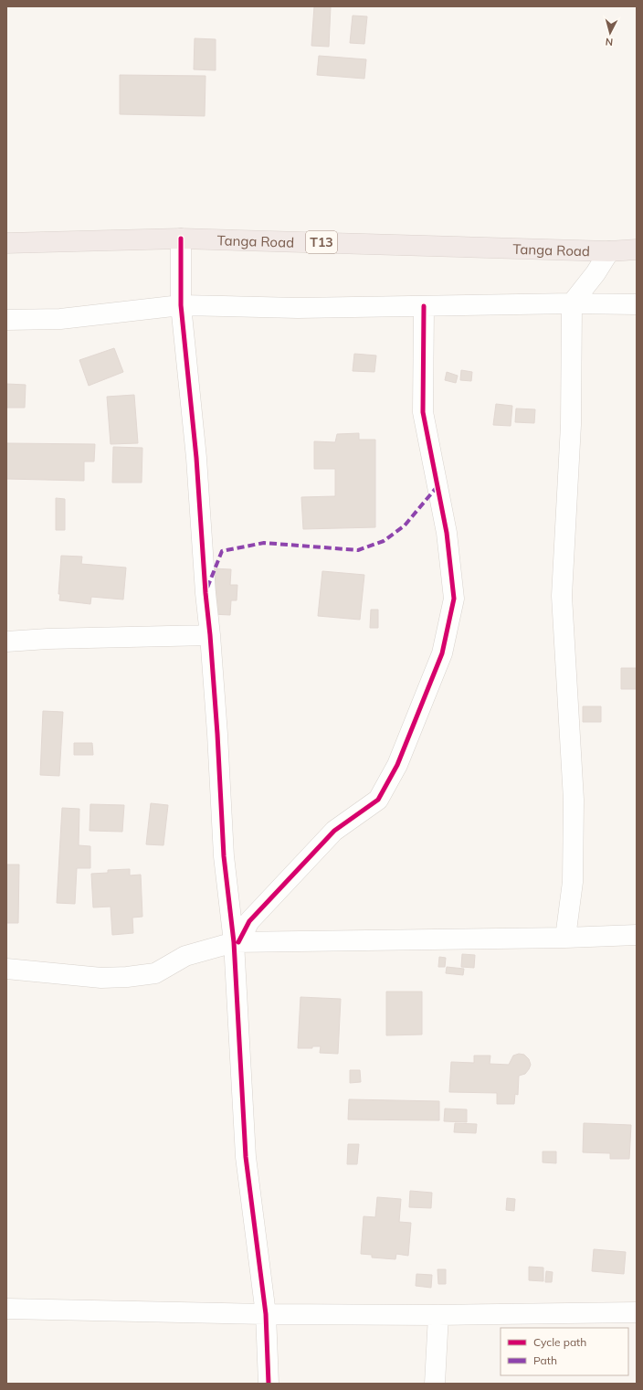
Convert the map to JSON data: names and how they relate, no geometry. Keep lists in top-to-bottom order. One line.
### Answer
{"streets":{"highway":["Tanga Road","T13"]},"legend":["Cycle path","Path"],"north":"bottom"}
